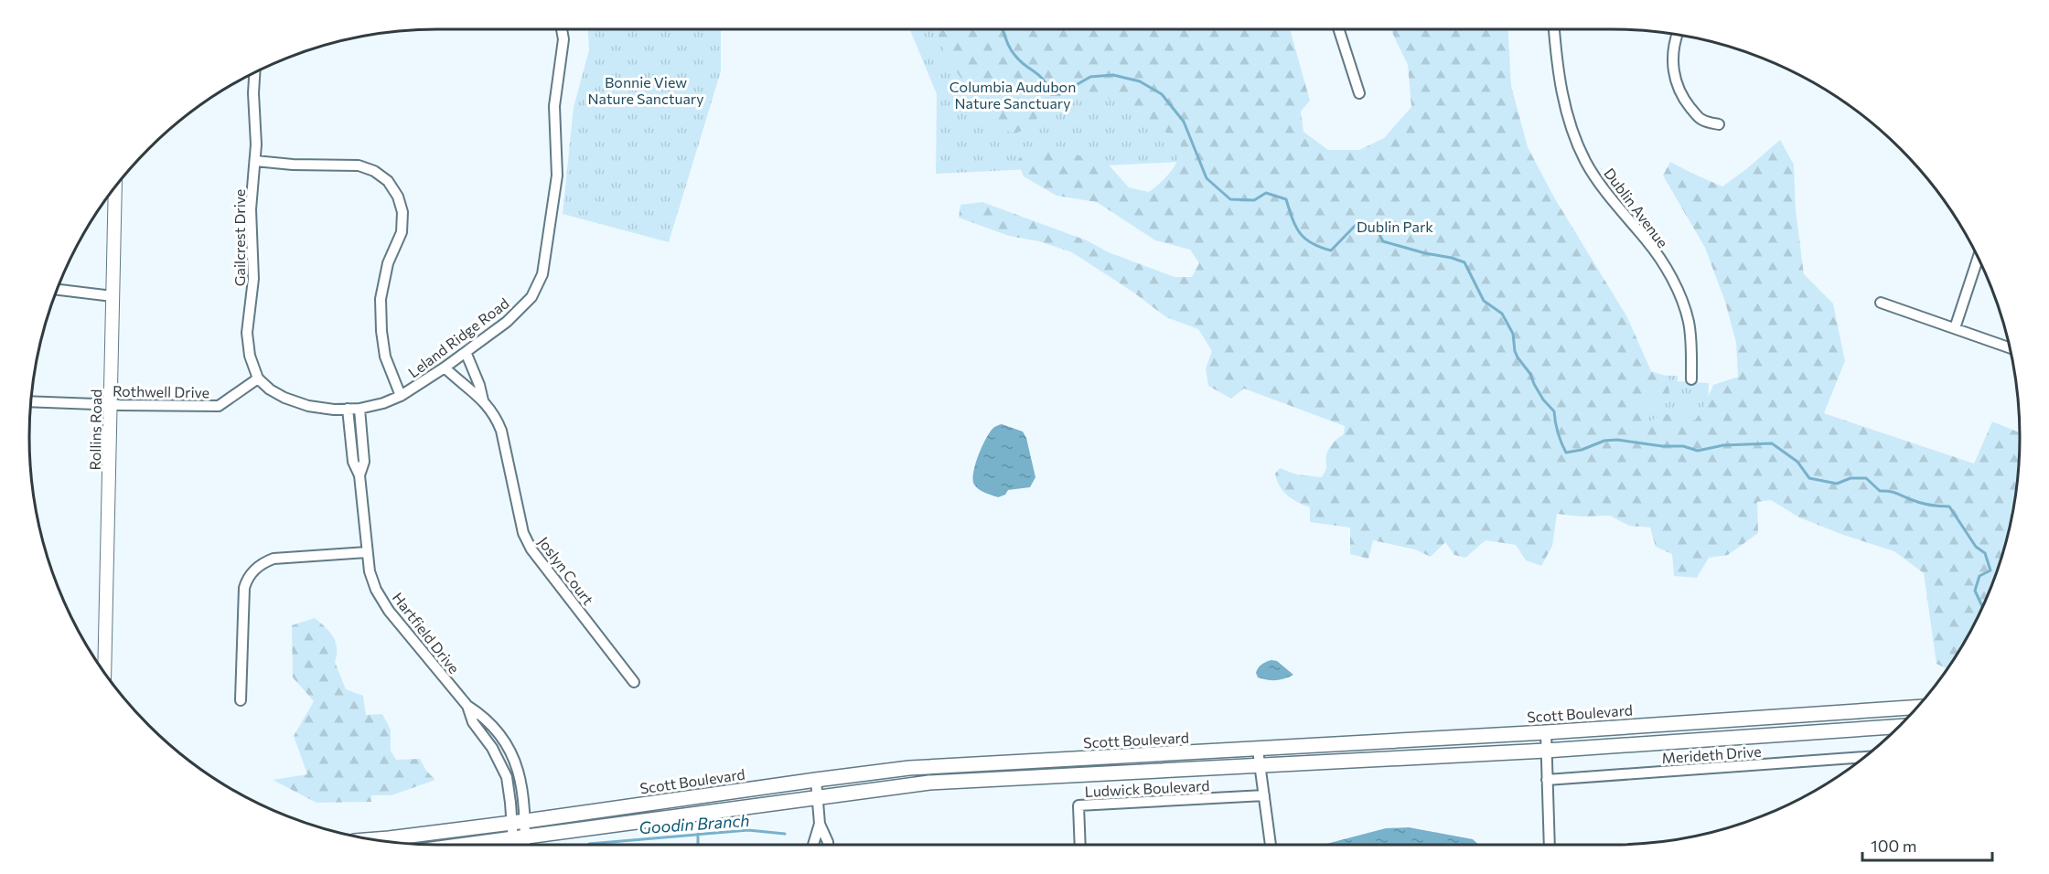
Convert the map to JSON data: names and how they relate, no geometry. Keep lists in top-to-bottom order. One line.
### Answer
{"streets":{"main road":["Scott Boulevard"],"street":["Dublin Avenue","Gailcrest Drive","Leland Ridge Road","Rothwell Drive","Rollins Road","Joslyn Court","Hartfield Drive","Merideth Drive","Ludwick Boulevard"]},"crossings":[["Gailcrest Drive","Leland Ridge Road"],["Gailcrest Drive","Rothwell Drive"],["Leland Ridge Road","Rothwell Drive"],["Leland Ridge Road","Joslyn Court"],["Leland Ridge Road","Hartfield Drive"],["Rothwell Drive","Rollins Road"],["Hartfield Drive","Scott Boulevard"]],"water":["Goodin Branch"],"parks":["Bonnie View Nature Sanctuary","Columbia Audubon Nature Sanctuary","Dublin Park"],"scale_bar":"100 m"}
